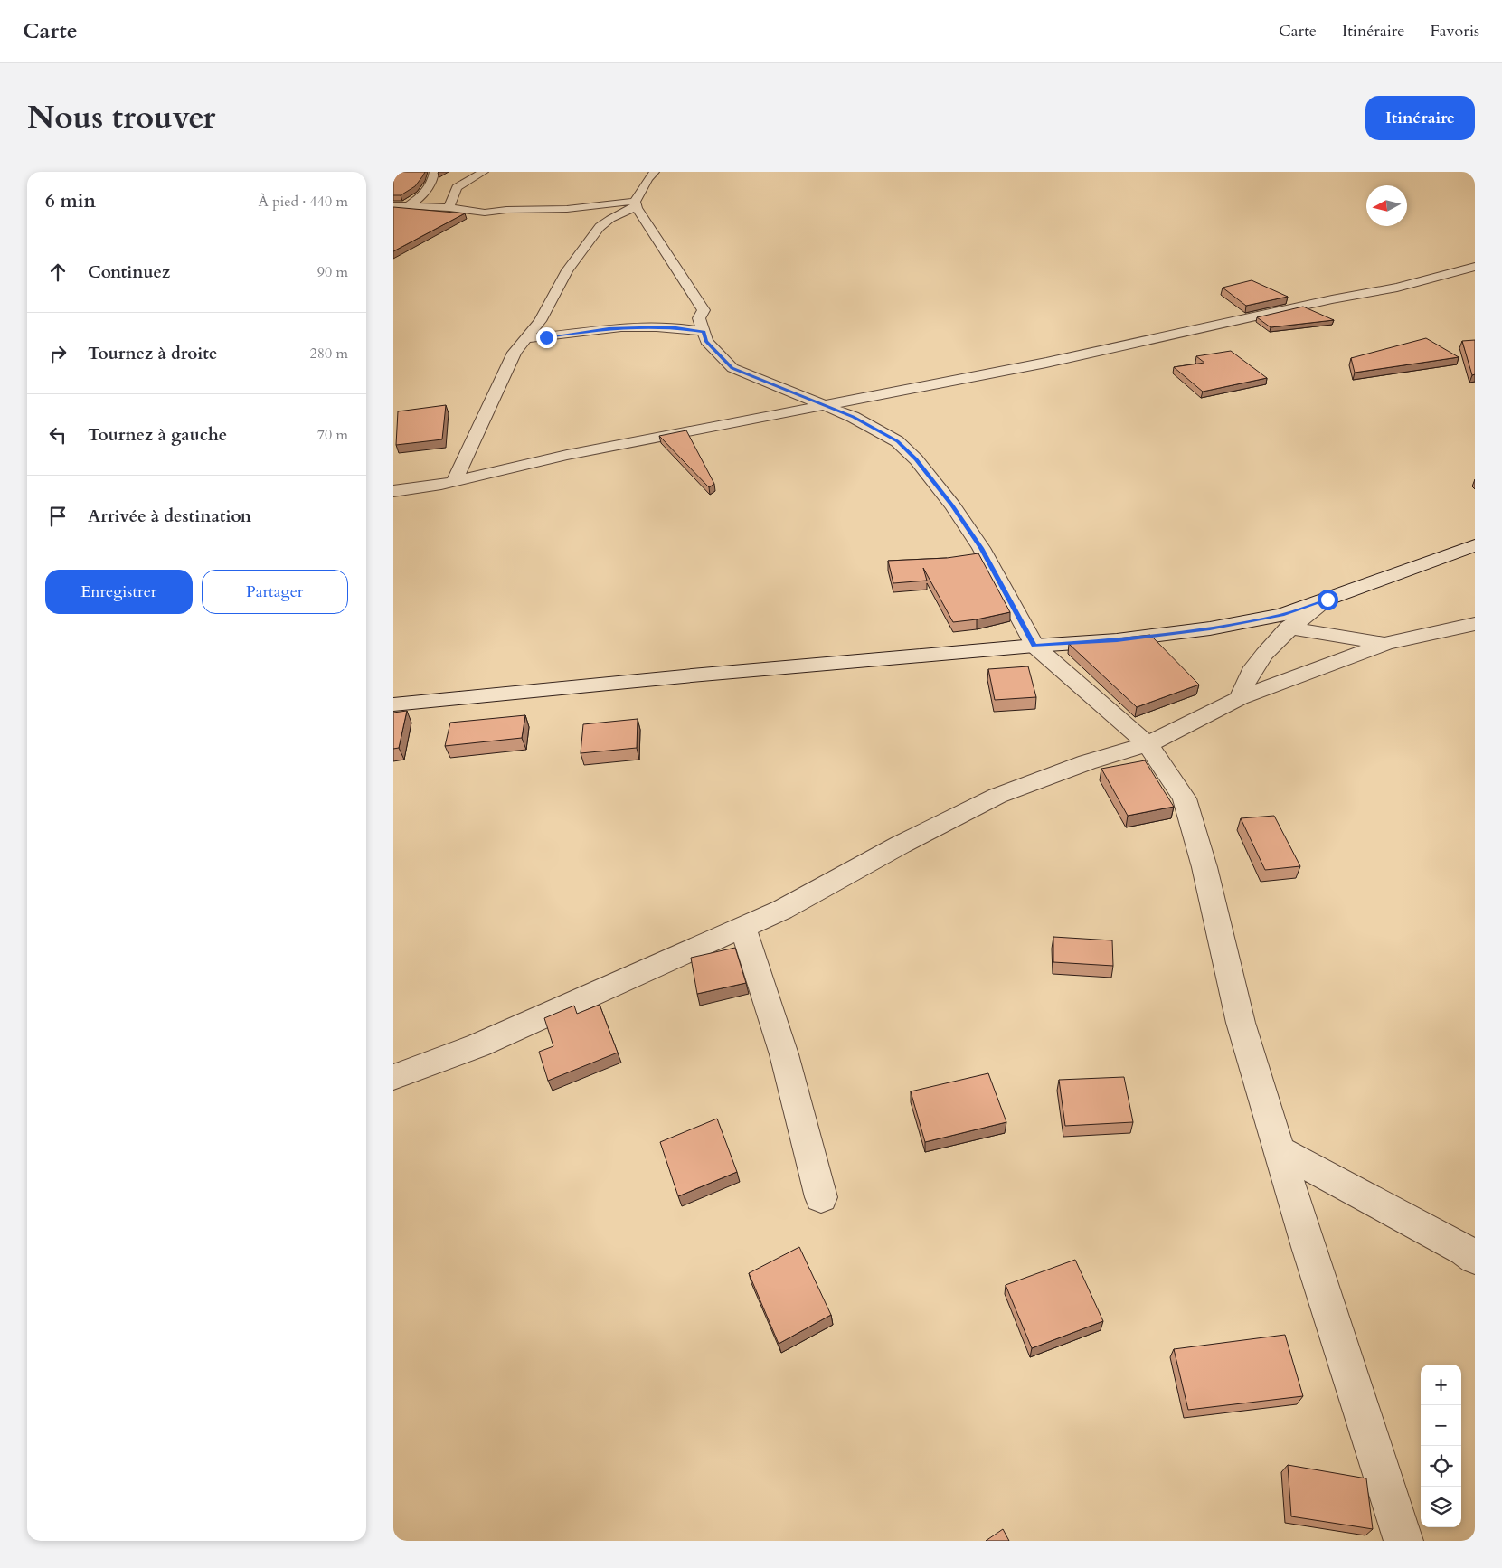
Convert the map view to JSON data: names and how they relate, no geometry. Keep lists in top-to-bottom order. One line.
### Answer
{"north":"left","page":{"header":"Carte","nav":["Carte","Itinéraire","Favoris"],"title":"Nous trouver","buttons":["Itinéraire",["Enregistrer","Partager"]],"heading":["6 min","À pied · 440 m"],"list":[["Continuez","90 m"],["Tournez à droite","280 m"],["Tournez à gauche","70 m"],"Arrivée à destination"],"map_buttons":["+","−"]}}
